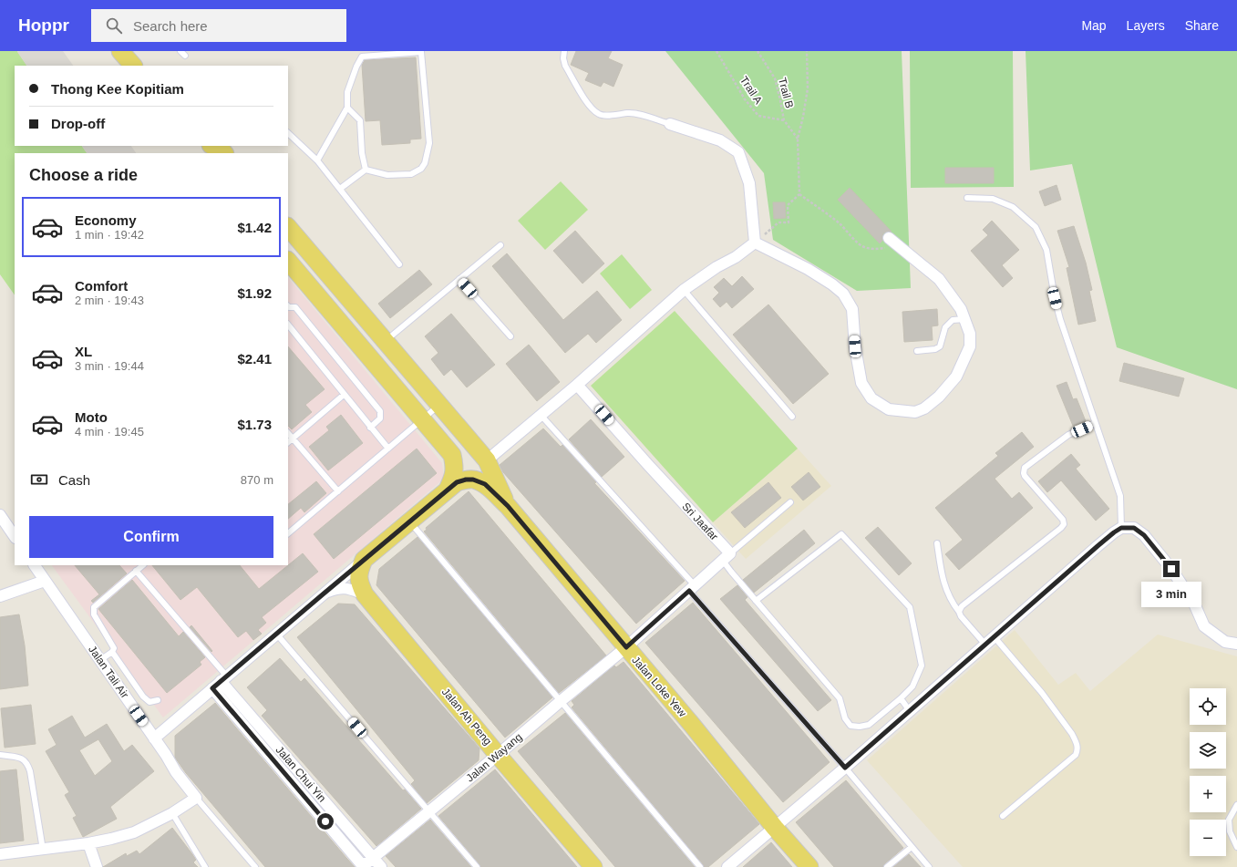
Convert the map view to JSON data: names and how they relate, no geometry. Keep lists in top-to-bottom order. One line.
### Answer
{"streets":{"main road":["Jalan Loke Yew","Jalan Ah Peng"],"street":["Sri Jaafar","Jalan Tali Air","Jalan Wayang","Jalan Chui Yin"],"path":["Trail A","Trail B"]},"crossings":[["Trail A","Trail B"],["Jalan Loke Yew","Jalan Wayang"],["Jalan Ah Peng","Jalan Wayang"],["Jalan Wayang","Jalan Chui Yin"]],"page":{"header":"Hoppr","search":"Search here","nav":["Map","Layers","Share"],"banner":["Thong Kee Kopitiam","Drop-off"],"heading":"Choose a ride","list":[{"name":"Economy","note":"1 min · 19:42","value":"$1.42"},{"name":"Comfort","note":"2 min · 19:43","value":"$1.92"},{"name":"XL","note":"3 min · 19:44","value":"$2.41"},{"name":"Moto","note":"4 min · 19:45","value":"$1.73"}],"pay":["Cash","870 m"],"buttons":"Confirm","bubble":"3 min","map_buttons":["+","−"]}}
